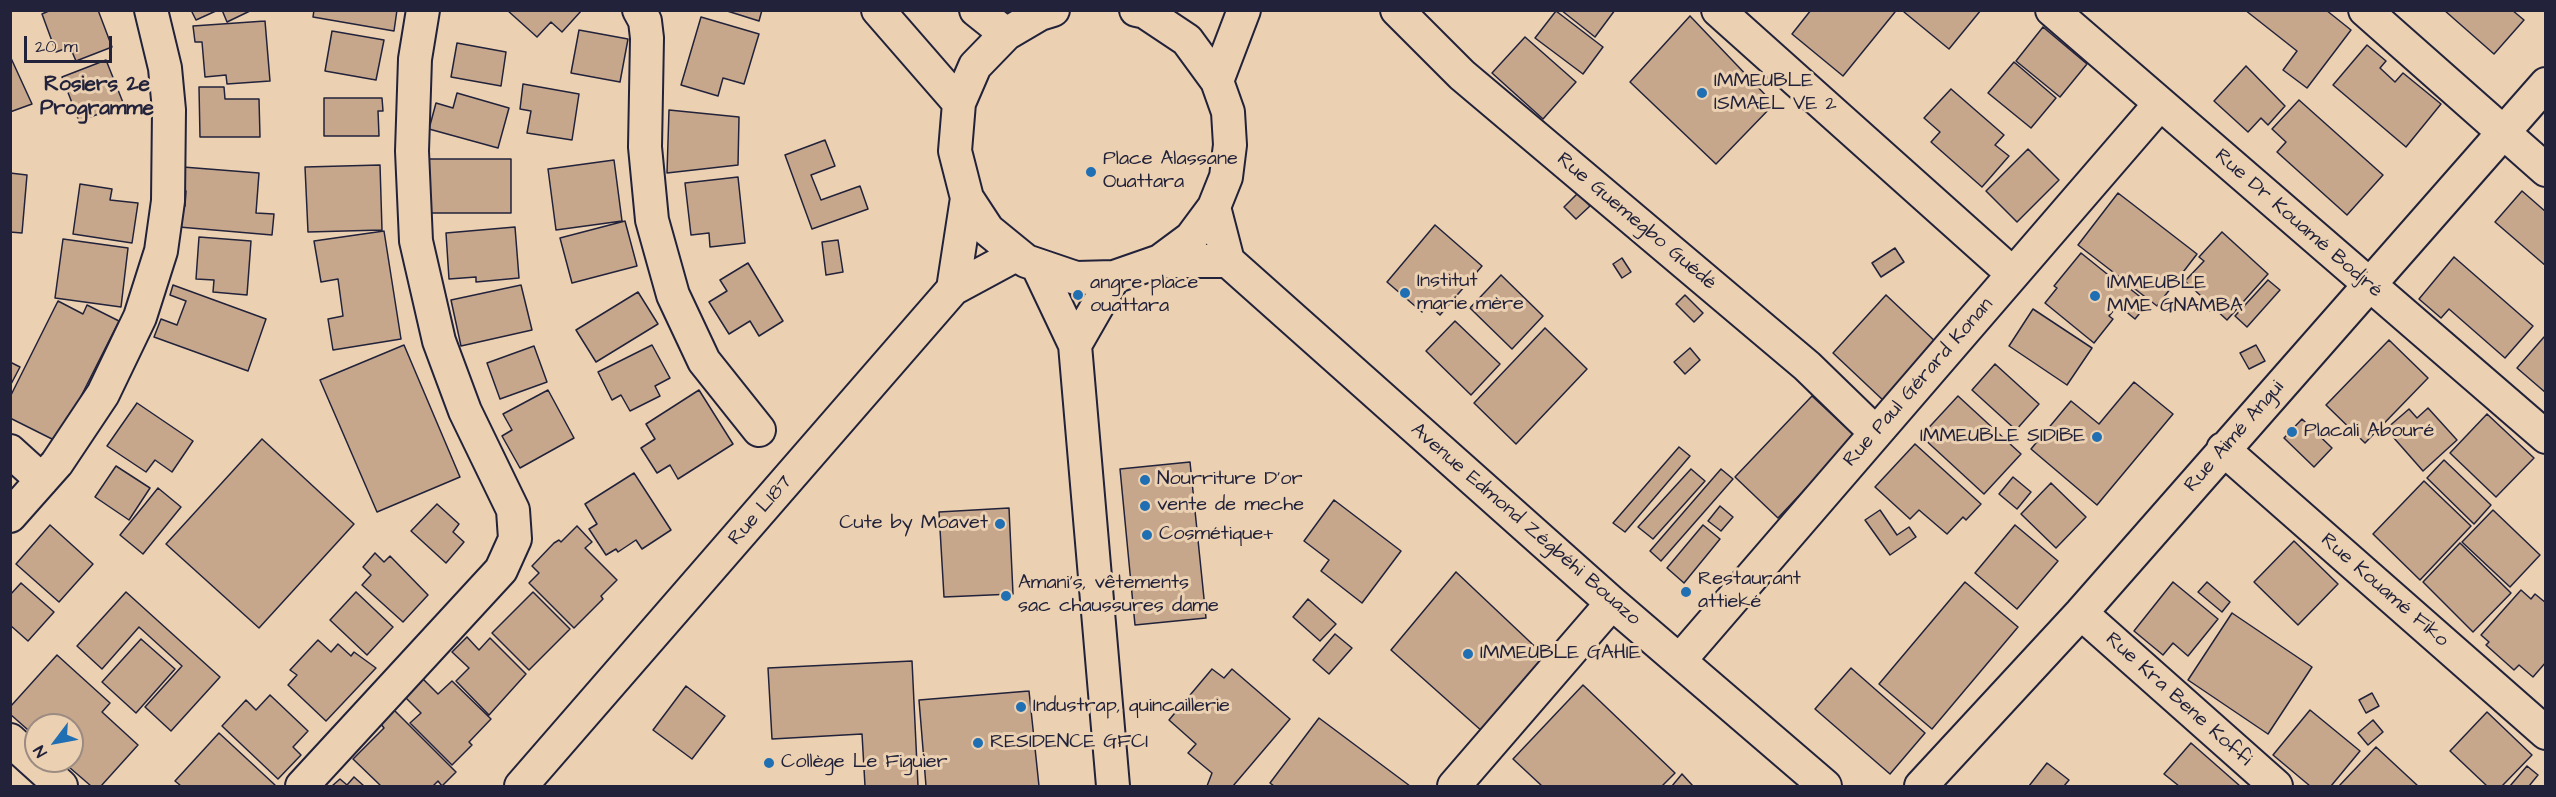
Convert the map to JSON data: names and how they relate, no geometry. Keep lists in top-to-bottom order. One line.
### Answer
{"streets":{"street":["Rue Guemegbo Guédé","Rue Dr Kouamé Bodjré","Rue Paul Gérard Konan","Rue Aimé Angui","Rue L187","Avenue Edmond Zégbéhi Bouazo","Rue Kouamé Fiko","Rue Kra Bene Koffi"]},"crossings":[["Rue Guemegbo Guédé","Rue Paul Gérard Konan"],["Rue Dr Kouamé Bodjré","Rue Paul Gérard Konan"],["Rue Dr Kouamé Bodjré","Rue Aimé Angui"],["Rue Paul Gérard Konan","Avenue Edmond Zégbéhi Bouazo"],["Rue Aimé Angui","Rue Kouamé Fiko"],["Rue Aimé Angui","Rue Kra Bene Koffi"]],"districts":["Rosiers 2e Programme"],"places":["IMMEUBLE ISMAEL VE 2","Place Alassane Ouattara","Institut marie mère","angre place ouattara","IMMEUBLE MME GNAMBA","Placali Abouré","IMMEUBLE SIDIBE","Nourriture D'or","vente de meche","Cute by Moavet","Cosmétique+","Restaurant attieké","Amani's, vêtements sac chaussures dame","IMMEUBLE GAHIE","Industrap, quincaillerie","RESIDENCE GFCI","Collège Le Figuier"],"scale_bar":"20 m","north":"bottom left"}
